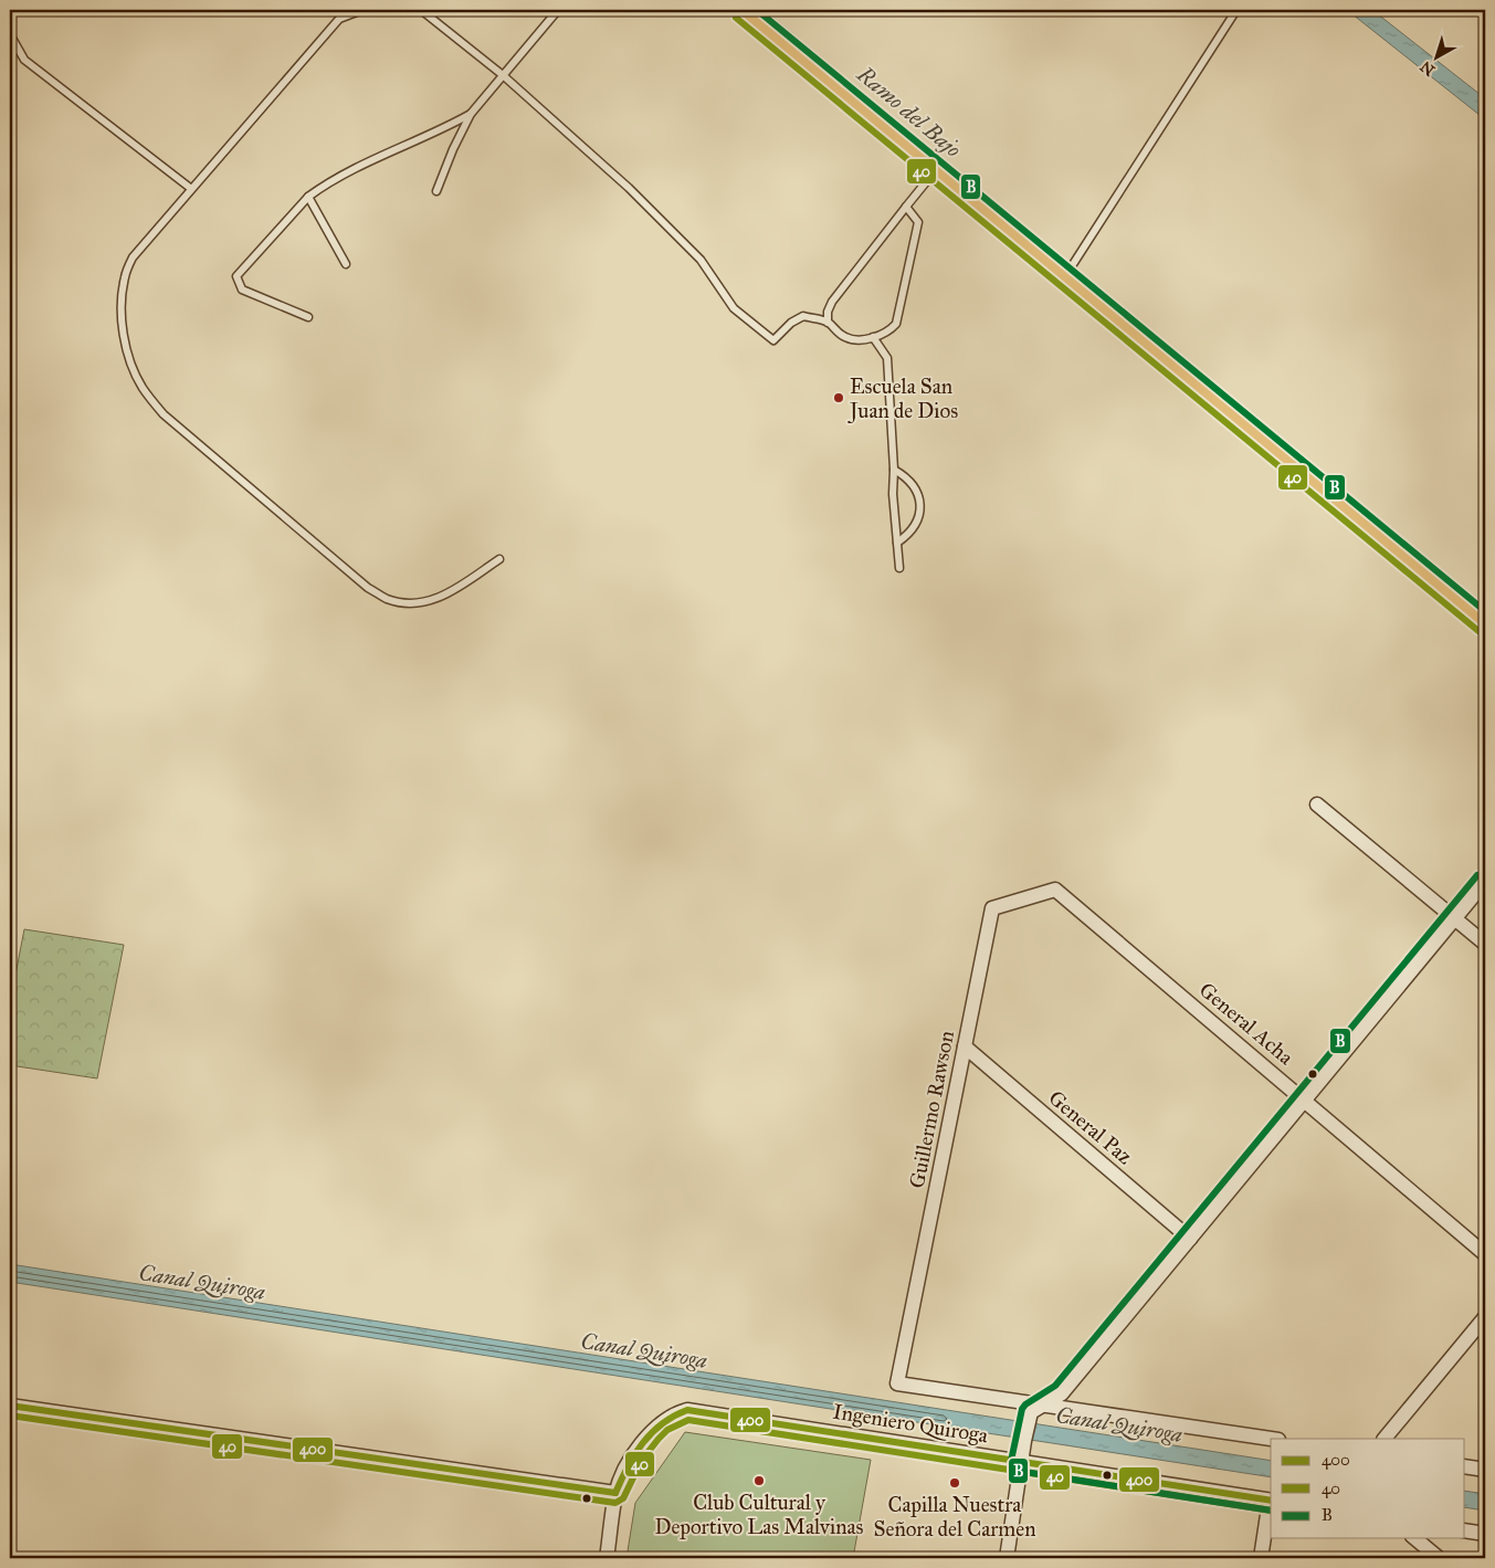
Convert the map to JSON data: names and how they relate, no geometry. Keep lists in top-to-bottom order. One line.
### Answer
{"streets":{"street":["General Acha","Guillermo Rawson","General Paz","Ingeniero Quiroga"]},"crossings":[["General Acha","Guillermo Rawson"],["Guillermo Rawson","General Paz"],["Guillermo Rawson","Ingeniero Quiroga"]],"water":["Ramo del Bajo","Canal Quiroga"],"places":["Escuela San Juan de Dios","Club Cultural y Deportivo Las Malvinas","Capilla Nuestra Señora del Carmen"],"lines":["transit line B","transit line 40","transit line 400"],"legend":["400","40","B"],"north":"bottom left"}
